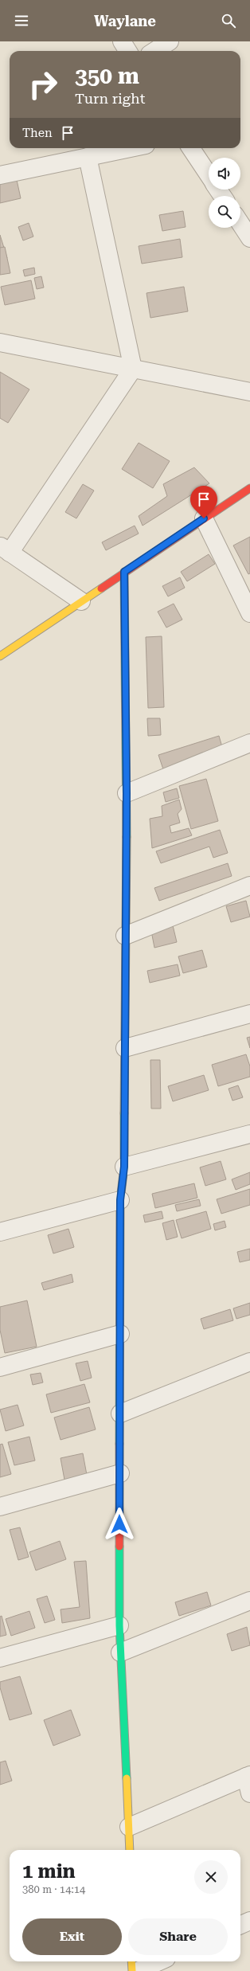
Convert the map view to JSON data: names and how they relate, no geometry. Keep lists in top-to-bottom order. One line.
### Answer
{"page":{"header":"Waylane","turn":["350 m","Turn right"],"then":"Then","heading":["1 min","380 m · 14:14"],"buttons":["Exit","Share"]}}
